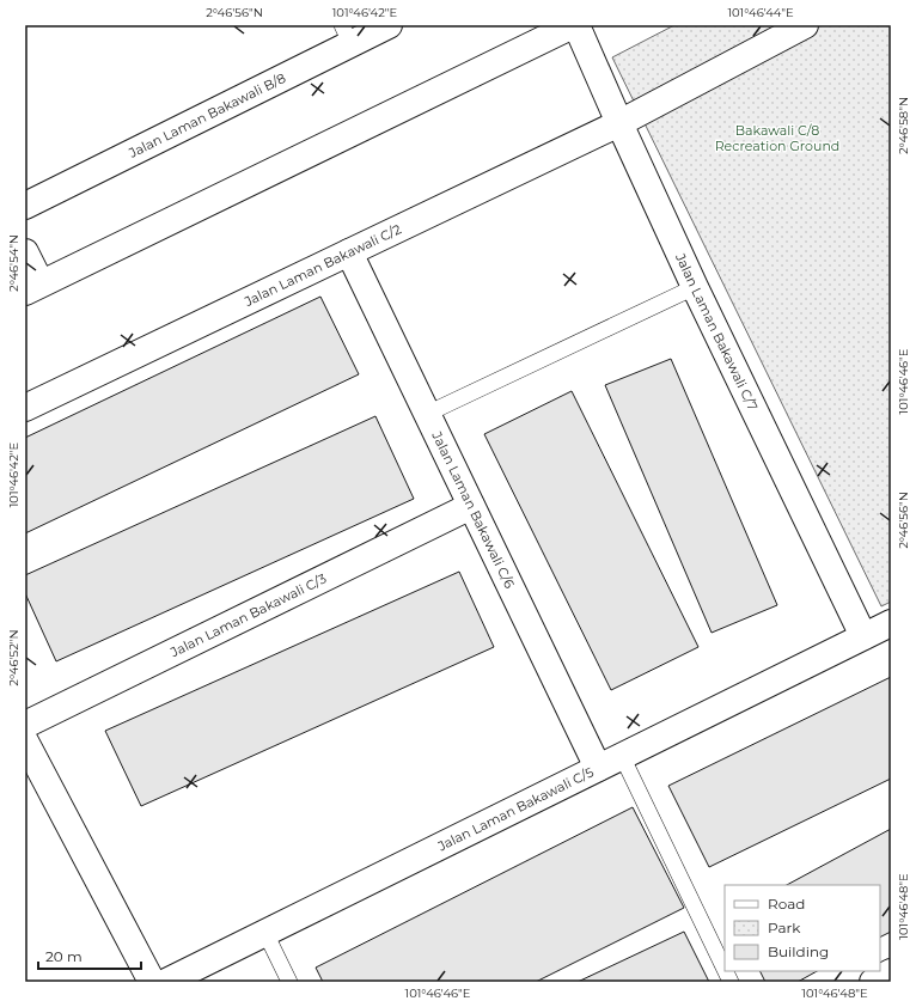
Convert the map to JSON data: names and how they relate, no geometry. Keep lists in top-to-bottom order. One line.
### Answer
{"streets":{"street":["Jalan Laman Bakawali B/8","Jalan Laman Bakawali C/2","Jalan Laman Bakawali C/7","Jalan Laman Bakawali C/6","Jalan Laman Bakawali C/3","Jalan Laman Bakawali C/5"]},"crossings":[["Jalan Laman Bakawali C/2","Jalan Laman Bakawali C/7"],["Jalan Laman Bakawali C/2","Jalan Laman Bakawali C/6"],["Jalan Laman Bakawali C/7","Jalan Laman Bakawali C/5"],["Jalan Laman Bakawali C/6","Jalan Laman Bakawali C/3"],["Jalan Laman Bakawali C/6","Jalan Laman Bakawali C/5"]],"parks":["Bakawali C/8 Recreation Ground"],"legend":["Road","Park","Building"],"scale_bar":"20 m","coordinates":["2°46'56\"N","101°46'42\"E","101°46'44\"E","2°46'58\"N","2°46'54\"N","101°46'46\"E","2°46'52\"N","101°46'48\"E"]}
